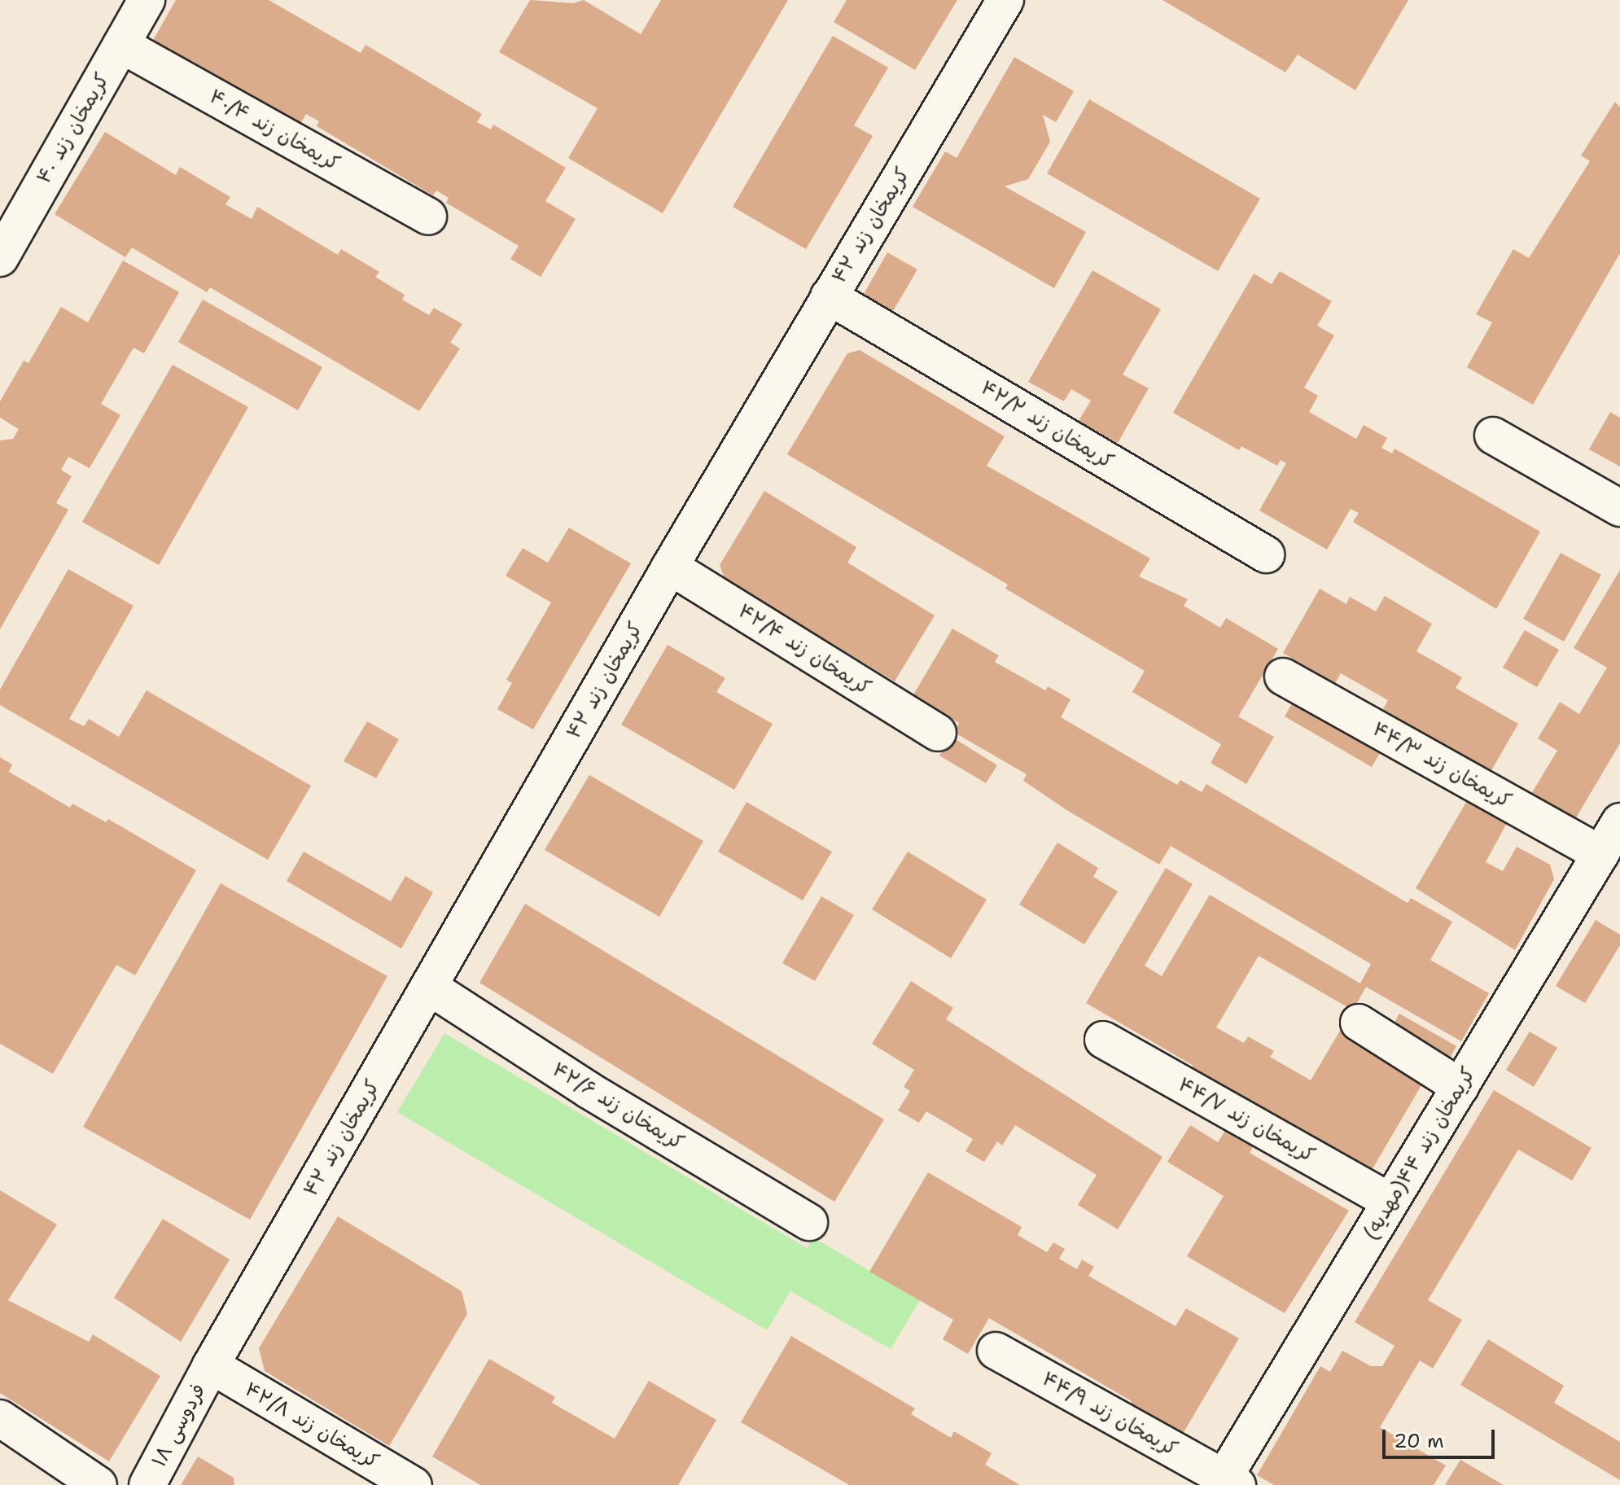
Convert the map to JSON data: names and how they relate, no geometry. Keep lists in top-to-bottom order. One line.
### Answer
{"streets":{"street":["کریمخان زند ۴۰","کریمخان زند ۴۰/۴","کریمخان زند ۴۲","کریمخان زند ۴۲/۲","کریمخان زند ۴۲/۴","کریمخان زند ۴۴/۳","کریمخان زند ۴۲/۶","کریمخان زند ۴۴/۷","کریمخان زند ۴۴(مهدیه)","کریمخان زند ۴۴/۹","فردوسی ۱۸","کریمخان زند ۴۲/۸"]},"crossings":[["کریمخان زند ۴۰","کریمخان زند ۴۰/۴"],["کریمخان زند ۴۲","کریمخان زند ۴۲/۲"],["کریمخان زند ۴۲","کریمخان زند ۴۲/۴"],["کریمخان زند ۴۲","کریمخان زند ۴۲/۶"],["کریمخان زند ۴۲","فردوسی ۱۸"],["کریمخان زند ۴۲","کریمخان زند ۴۲/۸"],["کریمخان زند ۴۴/۳","کریمخان زند ۴۴(مهدیه)"],["کریمخان زند ۴۴/۷","کریمخان زند ۴۴(مهدیه)"],["کریمخان زند ۴۴(مهدیه)","کریمخان زند ۴۴/۹"],["فردوسی ۱۸","کریمخان زند ۴۲/۸"]],"scale_bar":"20 m"}
